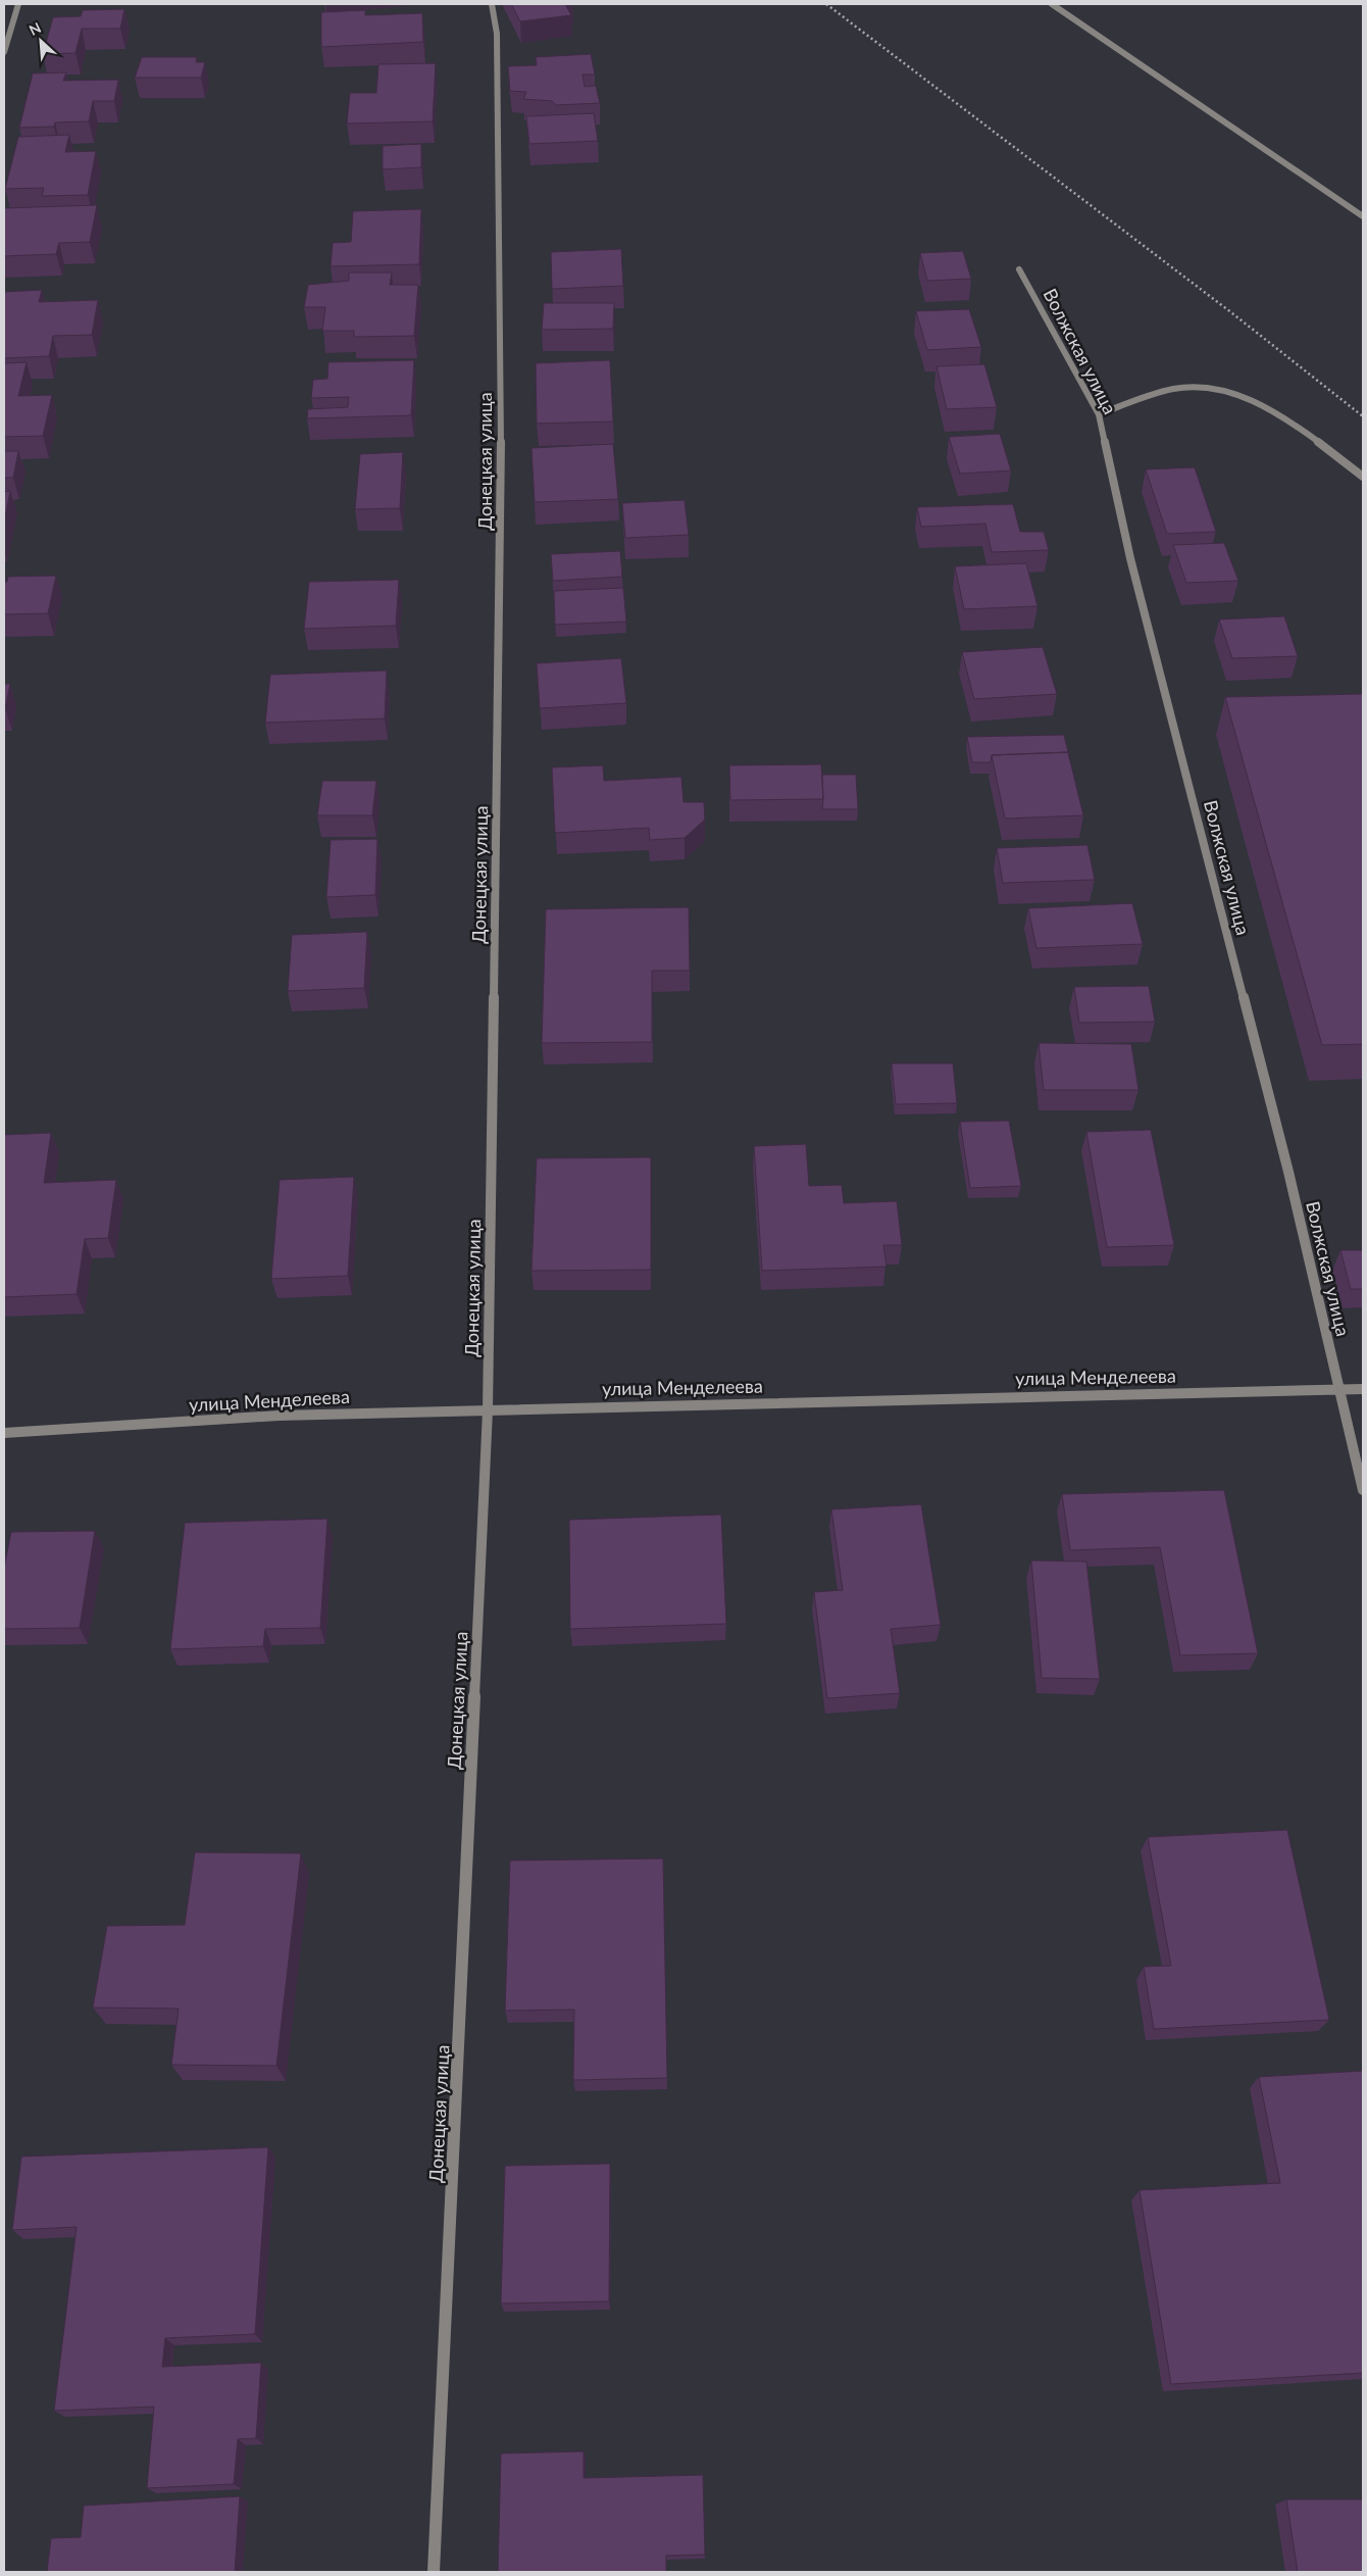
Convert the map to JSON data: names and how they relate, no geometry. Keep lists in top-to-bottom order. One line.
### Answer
{"streets":{"street":["Волжская улица","Донецкая улица","улица Менделеева"]},"crossings":[["Волжская улица","улица Менделеева"],["Донецкая улица","улица Менделеева"]],"north":"top left"}
